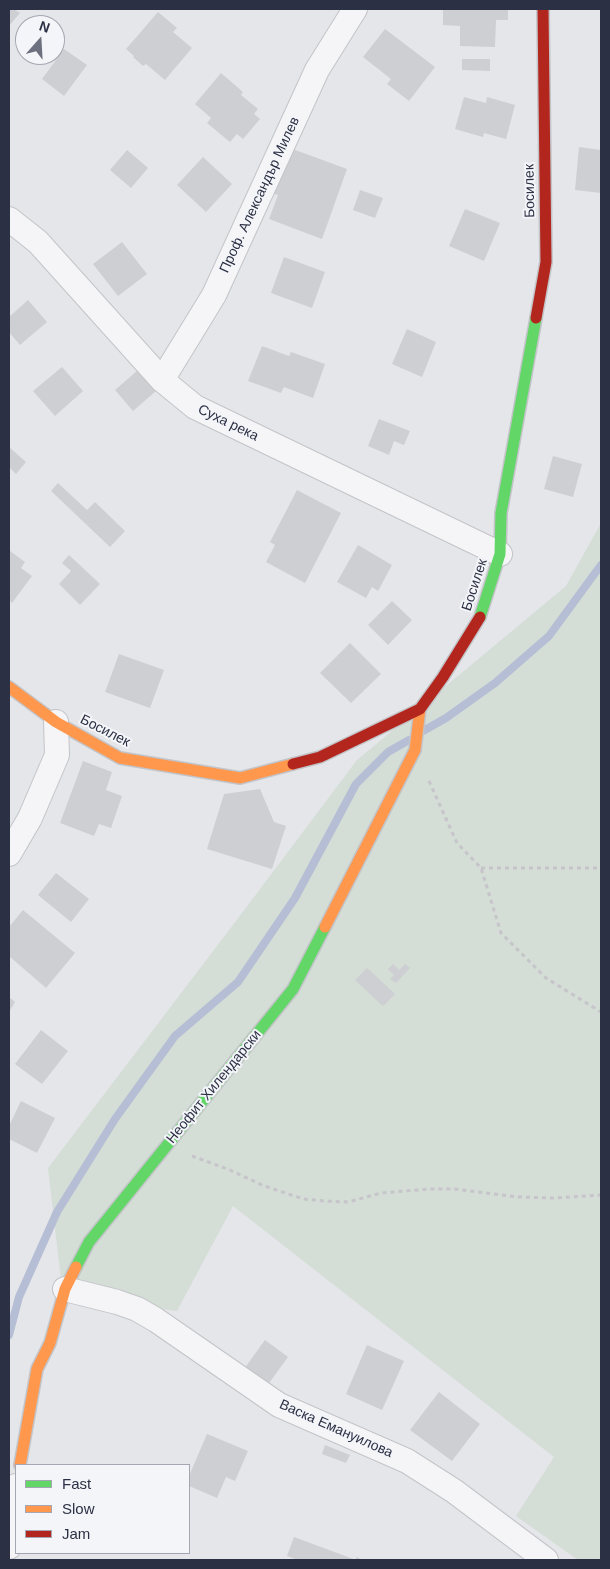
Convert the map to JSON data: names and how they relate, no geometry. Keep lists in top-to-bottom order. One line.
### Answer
{"streets":{"street":["Босилек","Проф. Александър Милев","Суха река","Неофит Хилендарски","Васка Емануилова"]},"crossings":[["Босилек","Суха река"],["Босилек","Неофит Хилендарски"],["Проф. Александър Милев","Суха река"],["Неофит Хилендарски","Васка Емануилова"]],"legend":["Fast","Slow","Jam"],"north":"top"}
